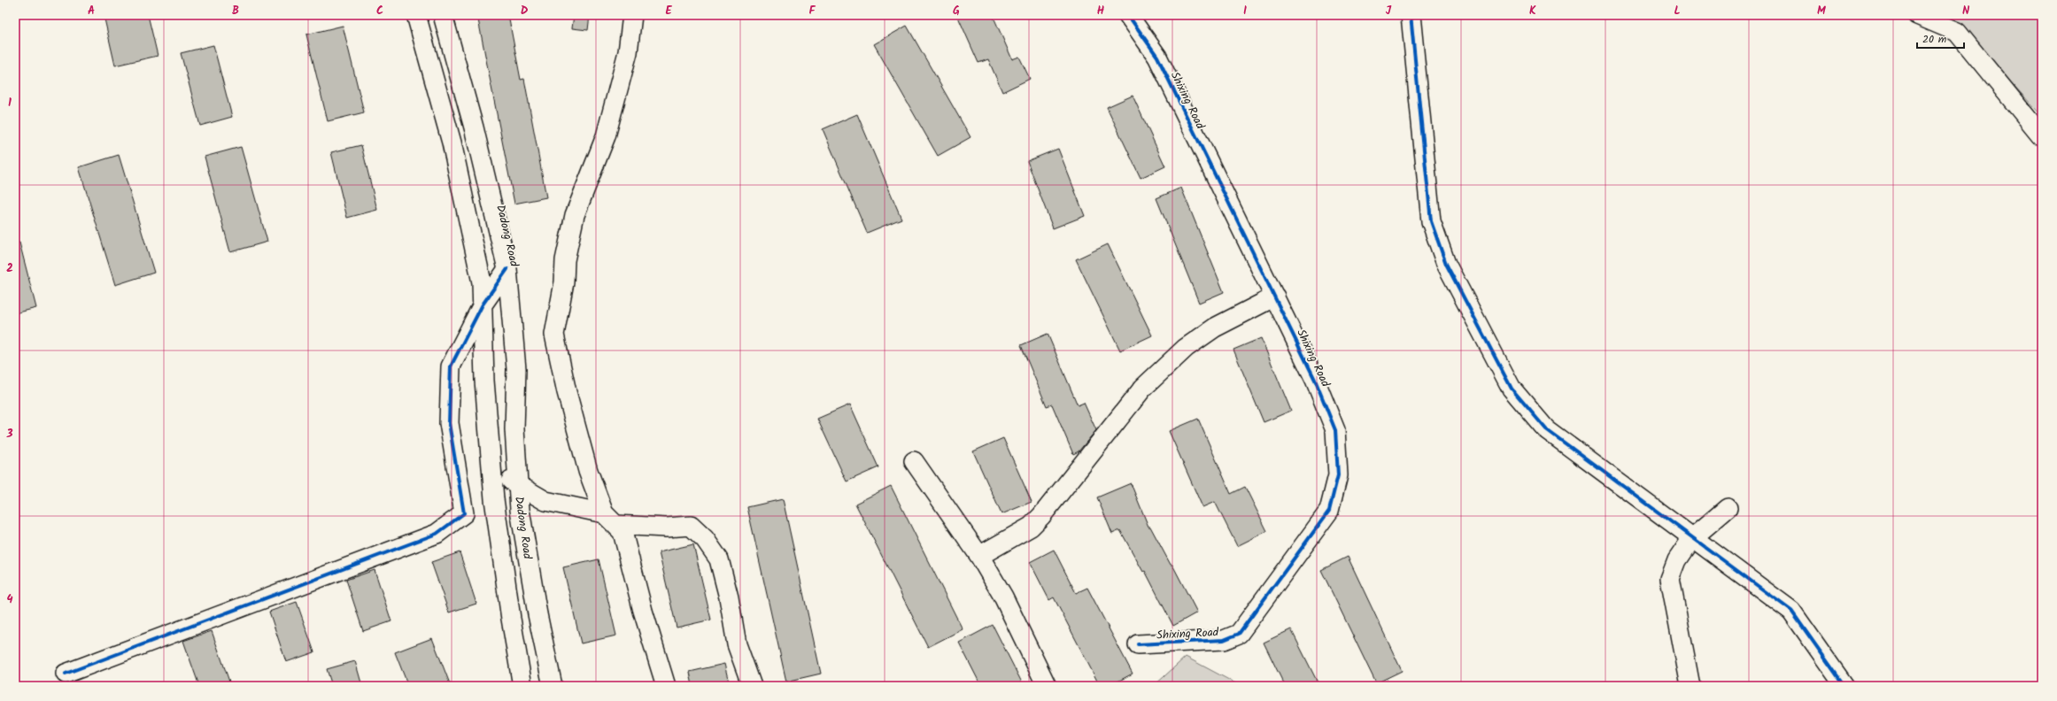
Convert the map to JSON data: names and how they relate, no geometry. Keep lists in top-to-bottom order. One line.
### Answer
{"streets":{"street":["Shixing Road","Dadong Road"]},"scale_bar":"20 m","grid":{"columns":["A","B","C","D","E","F","G","H","I","J","K","L","M","N"],"rows":["1","2","3","4"]}}
